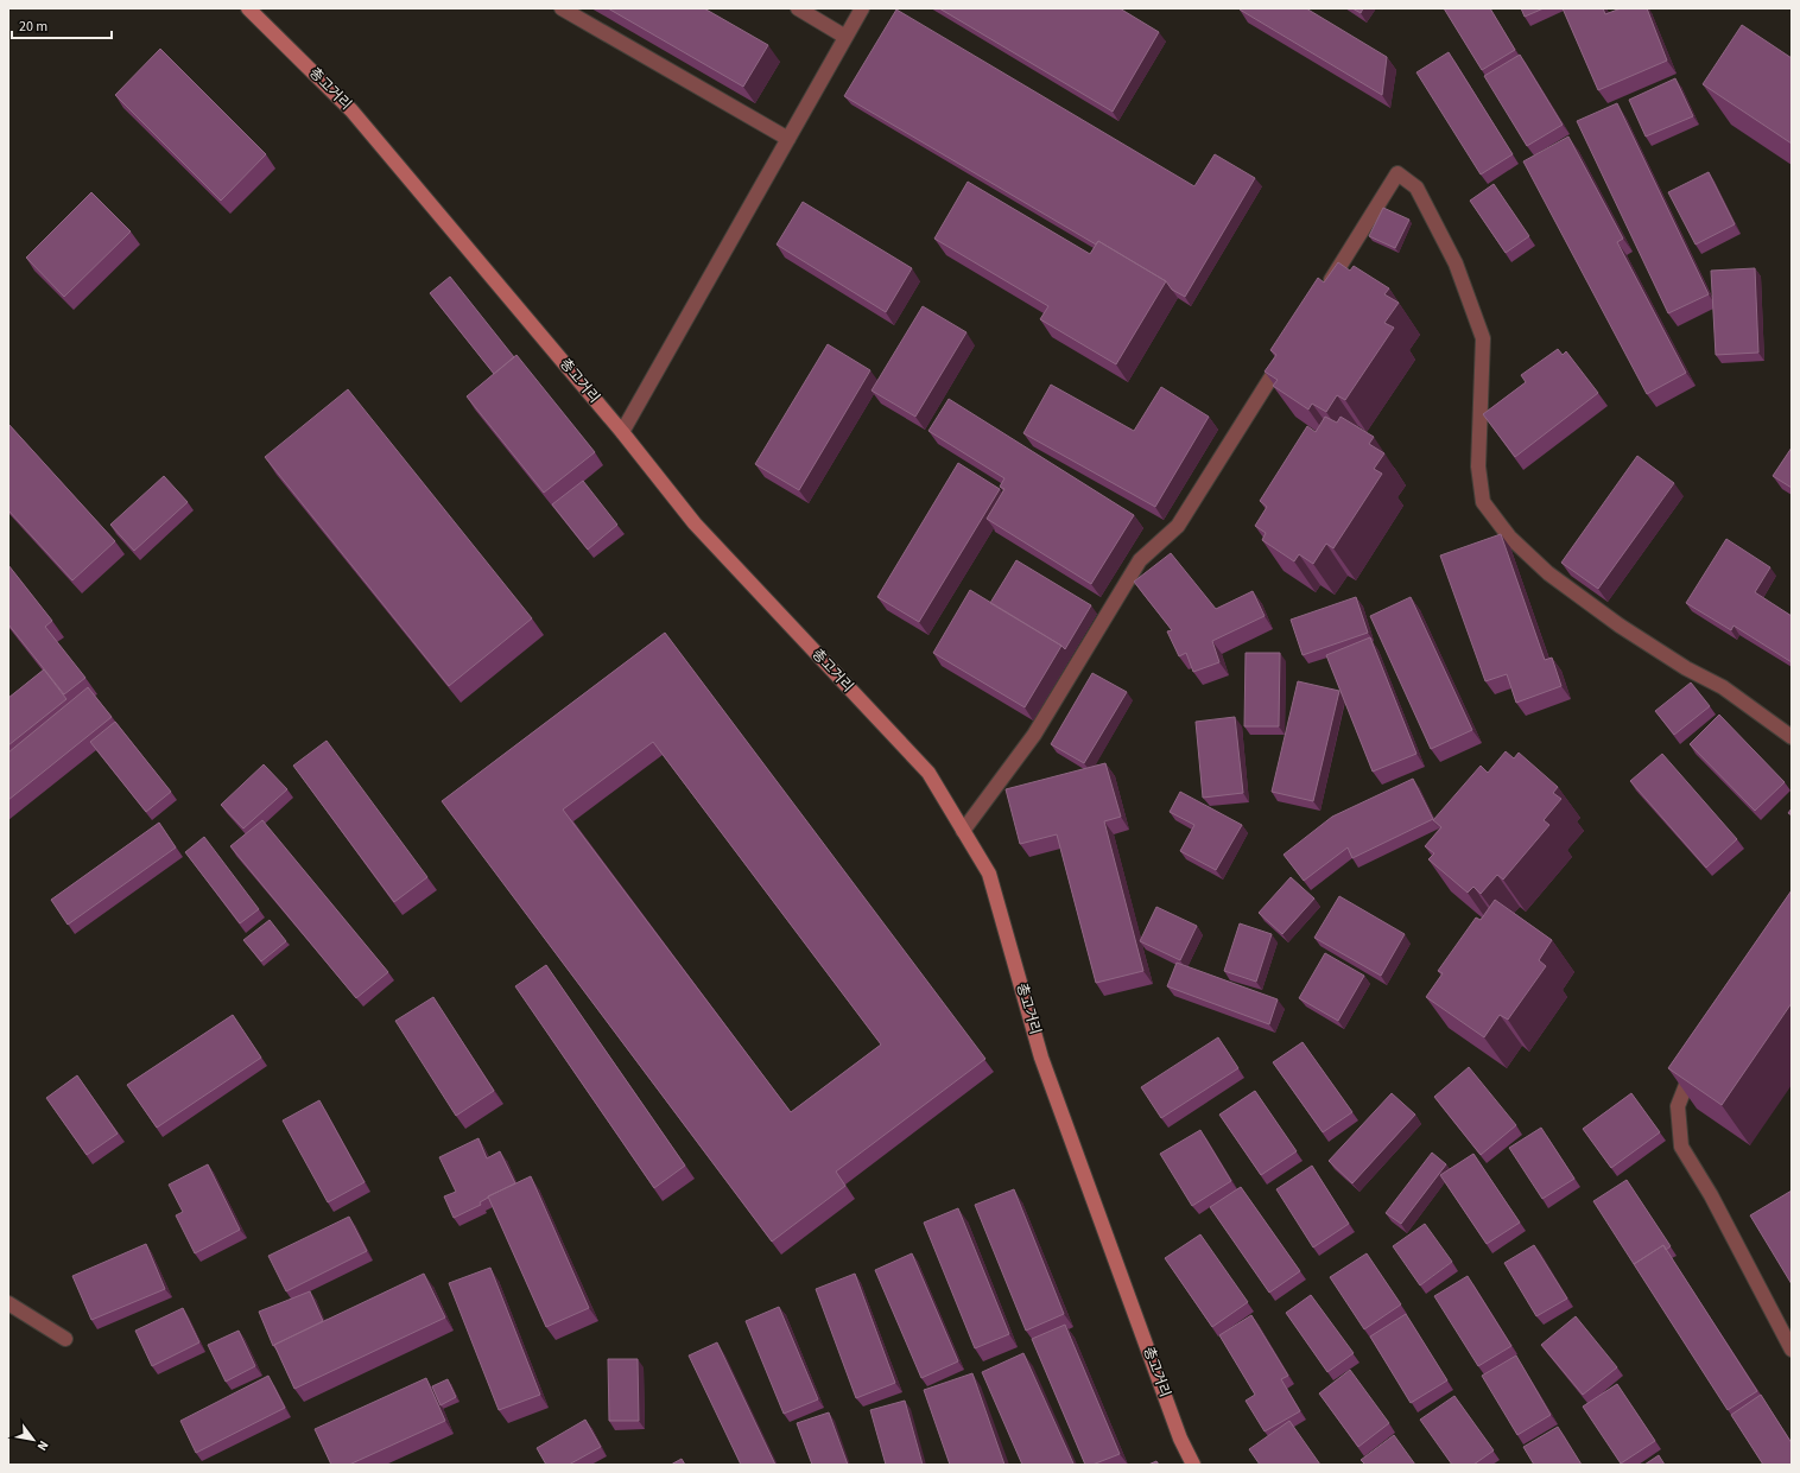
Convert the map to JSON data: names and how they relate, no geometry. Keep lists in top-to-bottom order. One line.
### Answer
{"streets":{"street":["총고거리"]},"scale_bar":"20 m","north":"bottom right"}
